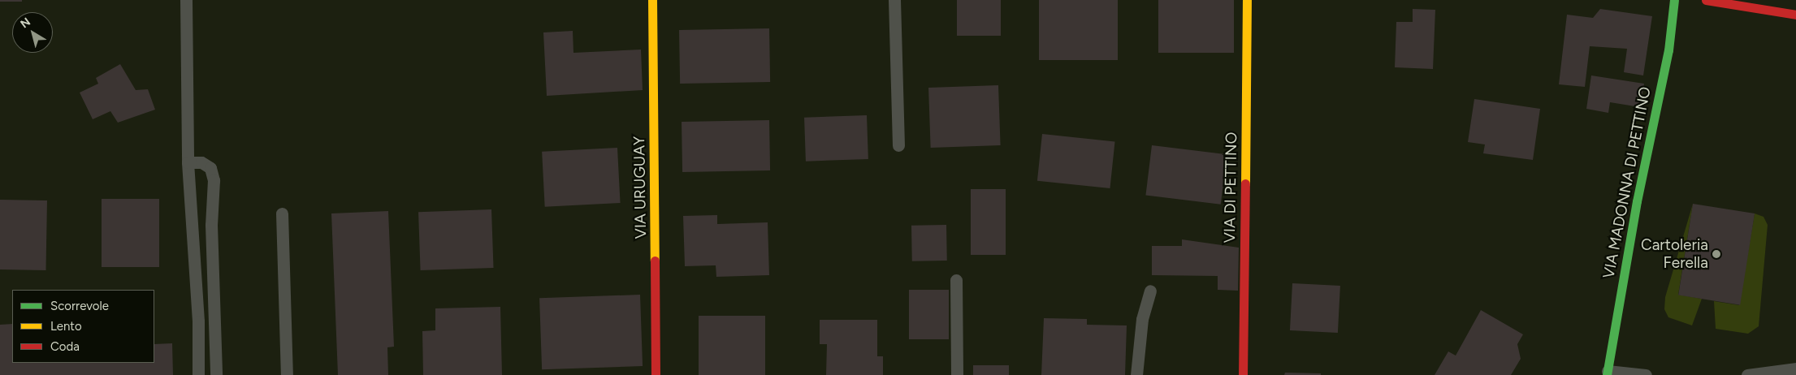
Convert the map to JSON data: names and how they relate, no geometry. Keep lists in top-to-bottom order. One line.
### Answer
{"streets":{"street":["VIA MADONNA DI PETTINO","VIA URUGUAY","VIA DI PETTINO"]},"places":["Cartoleria Ferella"],"legend":["Scorrevole","Lento","Coda"],"north":"top left"}
